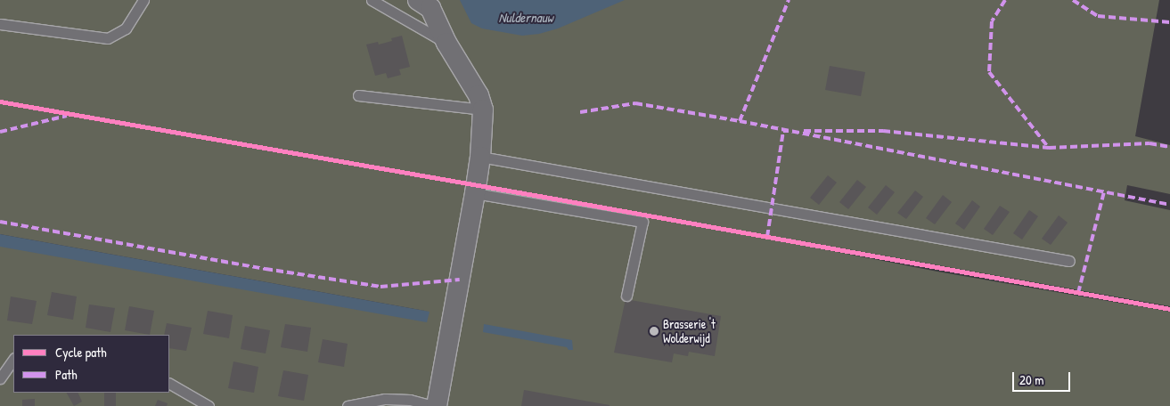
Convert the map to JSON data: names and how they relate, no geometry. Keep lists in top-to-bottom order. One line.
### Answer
{"water":["Nuldernauw"],"places":["Brasserie 't Wolderwijd"],"legend":["Cycle path","Path"],"scale_bar":"20 m"}
